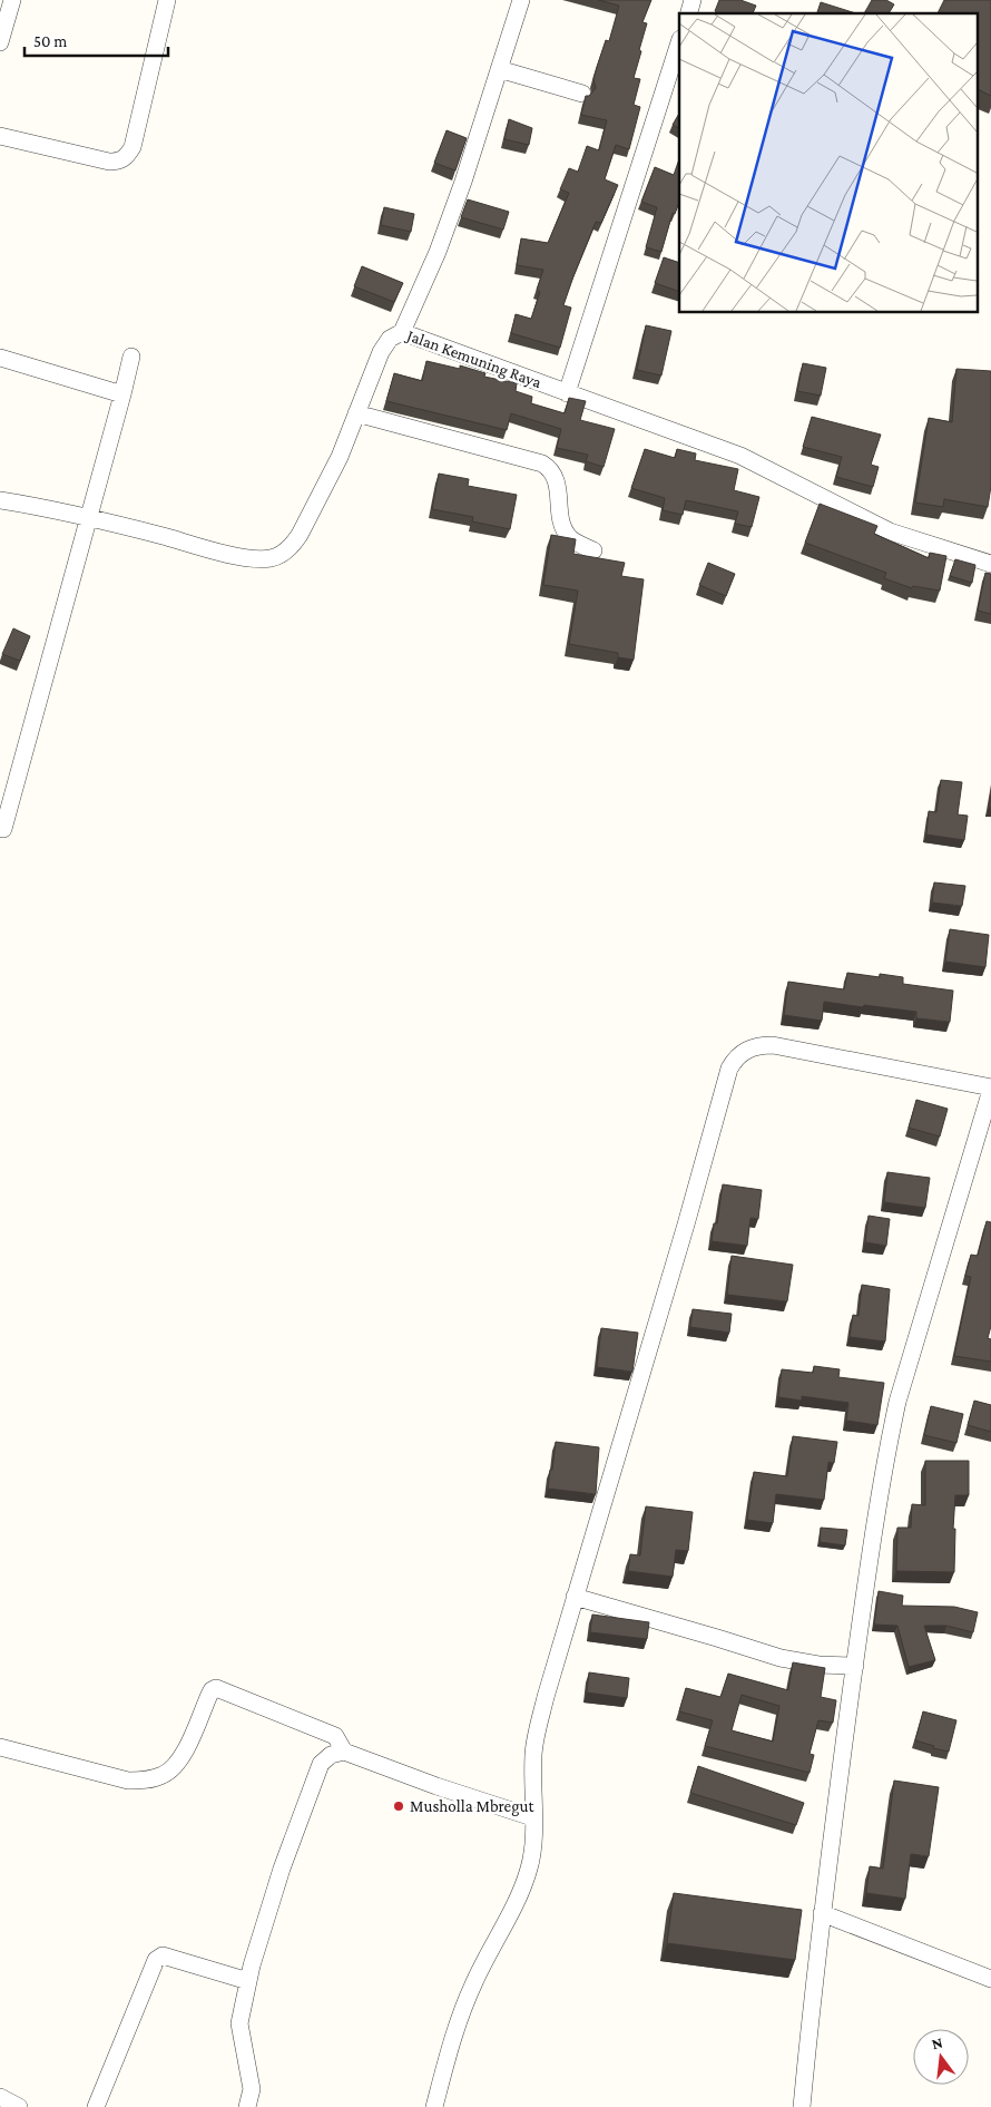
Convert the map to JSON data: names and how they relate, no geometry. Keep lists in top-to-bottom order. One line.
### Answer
{"streets":{"street":["Jalan Kemuning Raya"]},"places":["Musholla Mbregut"],"scale_bar":"50 m","north":"top"}
